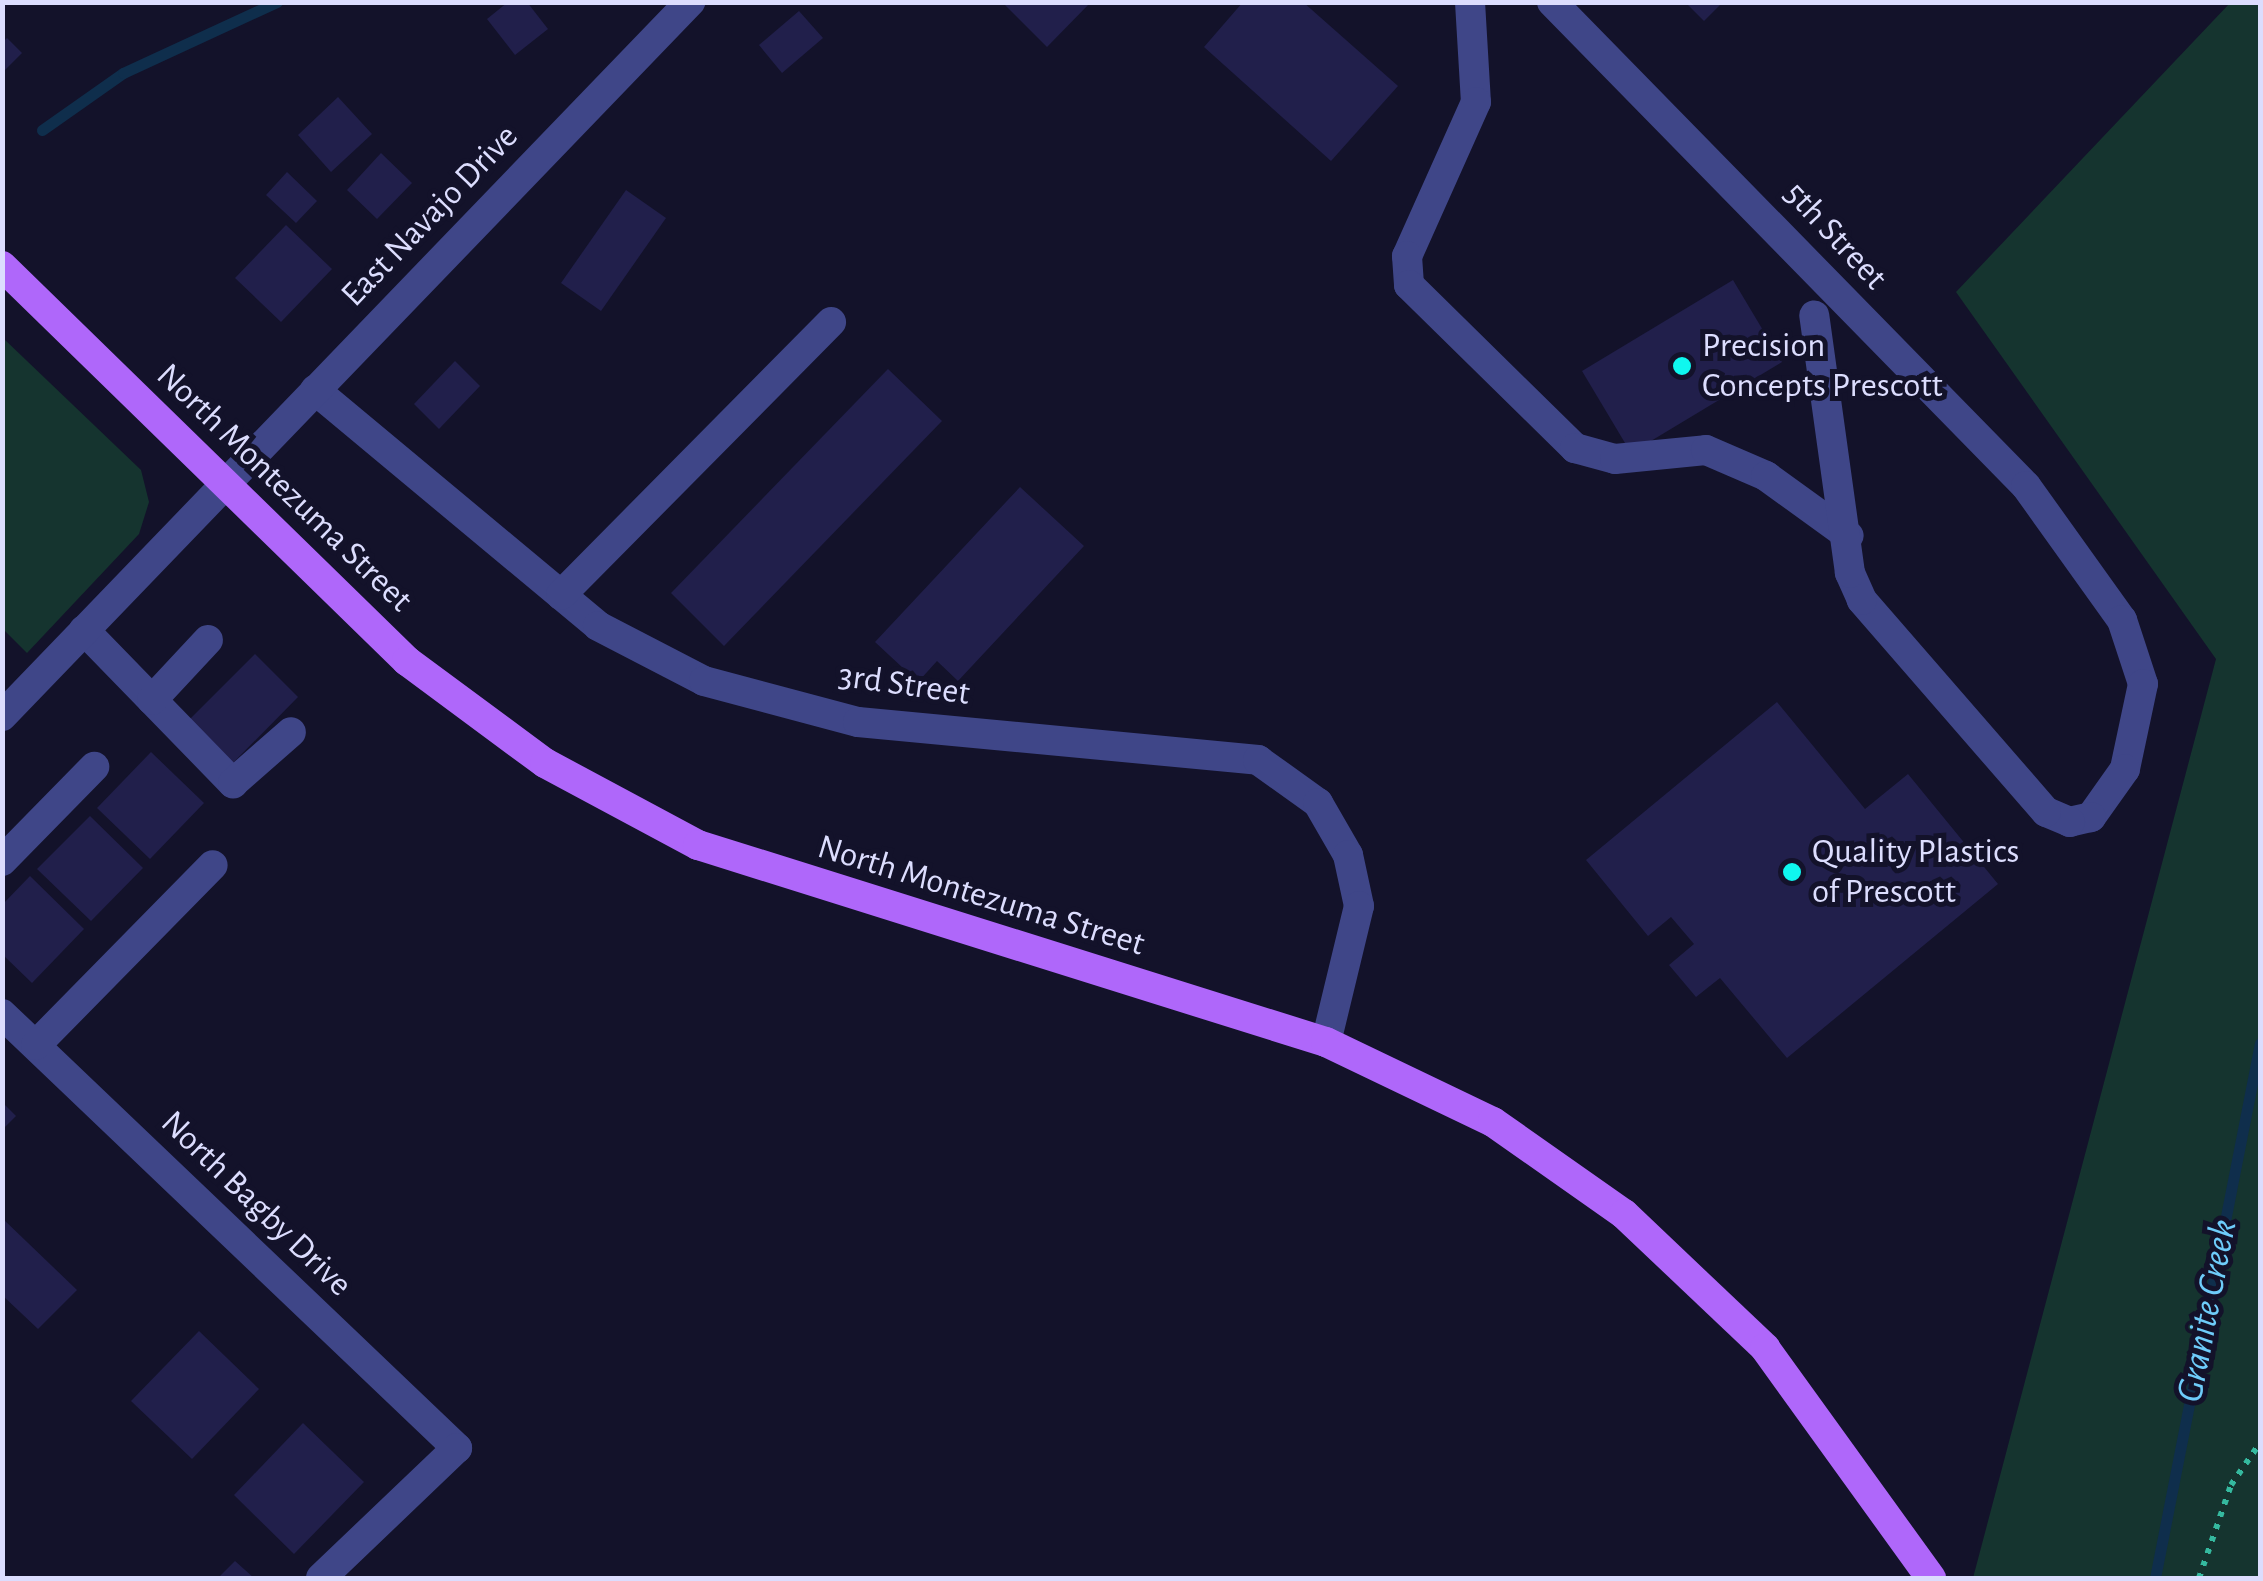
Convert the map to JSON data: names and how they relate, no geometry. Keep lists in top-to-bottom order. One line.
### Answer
{"streets":{"main road":["North Montezuma Street"],"street":["East Navajo Drive","5th Street","3rd Street","North Bagby Drive"]},"crossings":[["East Navajo Drive","North Montezuma Street"],["East Navajo Drive","3rd Street"],["North Montezuma Street","3rd Street"]],"water":["Granite Creek"],"places":["Precision Concepts Prescott","Quality Plastics of Prescott"]}
